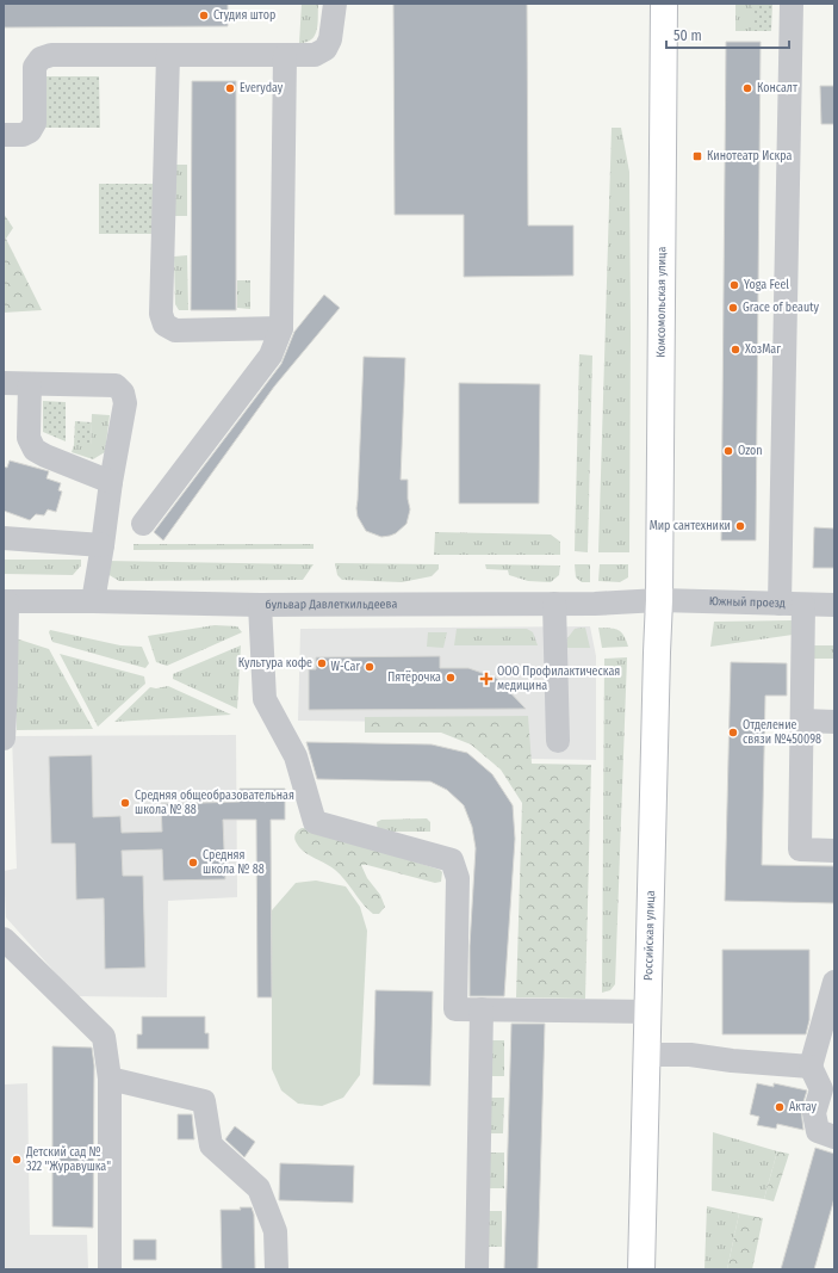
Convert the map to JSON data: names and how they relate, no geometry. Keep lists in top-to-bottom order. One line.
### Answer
{"streets":{"main road":["Комсомольская улица","Российская улица"],"street":["Южный проезд","бульвар Давлеткильдеева"]},"crossings":[["Комсомольская улица","Южный проезд"],["Комсомольская улица","бульвар Давлеткильдеева"],["Комсомольская улица","Российская улица"],["Южный проезд","бульвар Давлеткильдеева"],["Южный проезд","Российская улица"],["бульвар Давлеткильдеева","Российская улица"]],"places":{"other":["Студия штор","Everyday","Консалт","Yoga Feel","Grace of beauty","ХозМаг","Ozon","Мир сантехники","Культура кофе","W-Car","Пятёрочка","Отделение связи №450098","Средняя общеобразовательная школа № 88","Средняя школа № 88","Актау","Детский сад № 322 \"Журавушка\""],"transit":["Кинотеатр Искра"],"health":["ООО Профилактическая медицина"]},"scale_bar":"50 m"}
